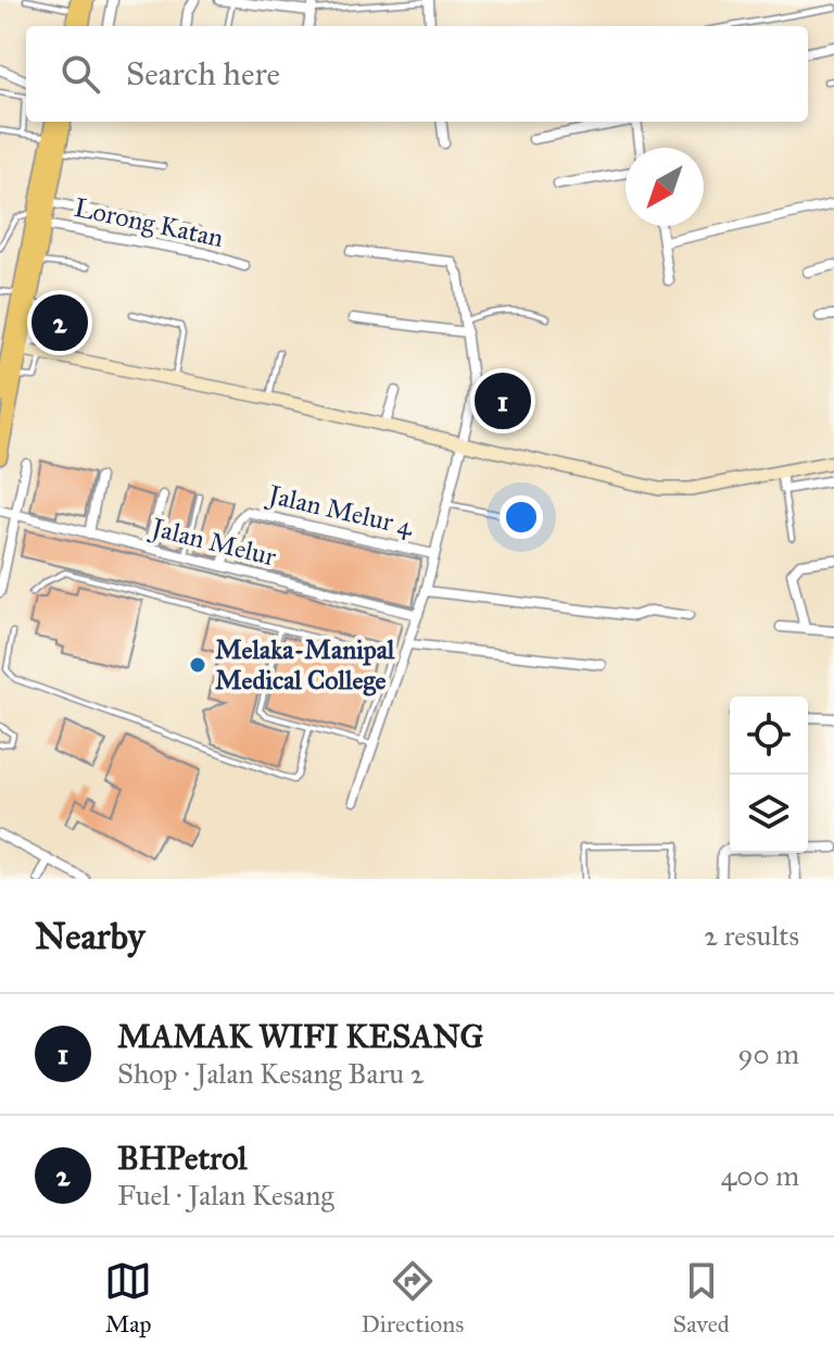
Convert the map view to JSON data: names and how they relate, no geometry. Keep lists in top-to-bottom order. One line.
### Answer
{"streets":{"street":["Lorong Katan","Jalan Melur 4","Jalan Melur"]},"crossings":[["Jalan Melur 4","Jalan Melur"]],"places":["Melaka-Manipal Medical College"],"north":"bottom left","page":{"search":"Search here","pins":["2","1"],"heading":["Nearby","2 results"],"list":[{"mark":"1","name":"MAMAK WIFI KESANG","note":"Shop · Jalan Kesang Baru 2","value":"90 m"},{"mark":"2","name":"BHPetrol","note":"Fuel · Jalan Kesang","value":"400 m"}],"nav":["Map","Directions","Saved"]}}
